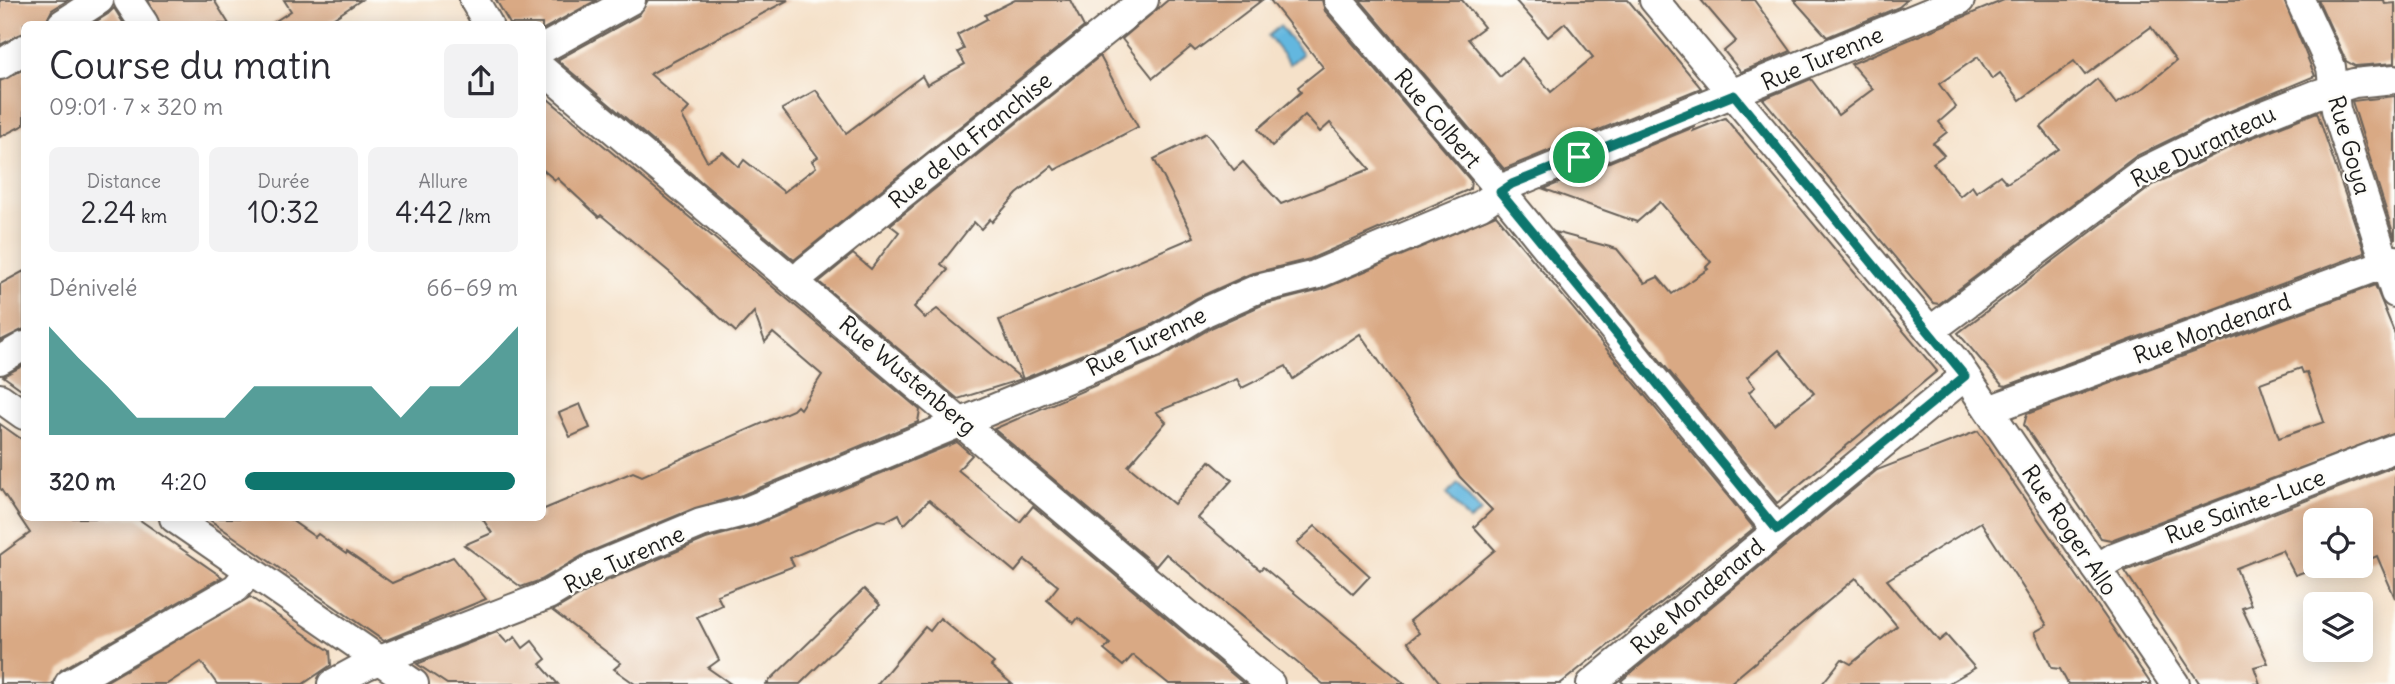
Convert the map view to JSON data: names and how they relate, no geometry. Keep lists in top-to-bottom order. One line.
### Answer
{"streets":{"street":["Rue Turenne","Rue Colbert","Rue de la Franchise","Rue Goya","Rue Duranteau","Rue Mondenard","Rue Wustenberg","Rue Sainte-Luce","Rue Roger Allo"]},"crossings":[["Rue Turenne","Rue Colbert"],["Rue Turenne","Rue Wustenberg"],["Rue Turenne","Rue Roger Allo"],["Rue Colbert","Rue Mondenard"],["Rue de la Franchise","Rue Wustenberg"],["Rue Goya","Rue Duranteau"],["Rue Goya","Rue Mondenard"],["Rue Duranteau","Rue Roger Allo"],["Rue Mondenard","Rue Roger Allo"],["Rue Sainte-Luce","Rue Roger Allo"]],"page":{"heading":["Course du matin","09:01 · 7 × 320 m"],"stats":[["Distance","2.24 km"],["Durée","10:32"],["Allure","4:42 /km"]],"chart":["Dénivelé","66–69 m"],"list":[{"name":"320 m","note":"4:20"}]}}
